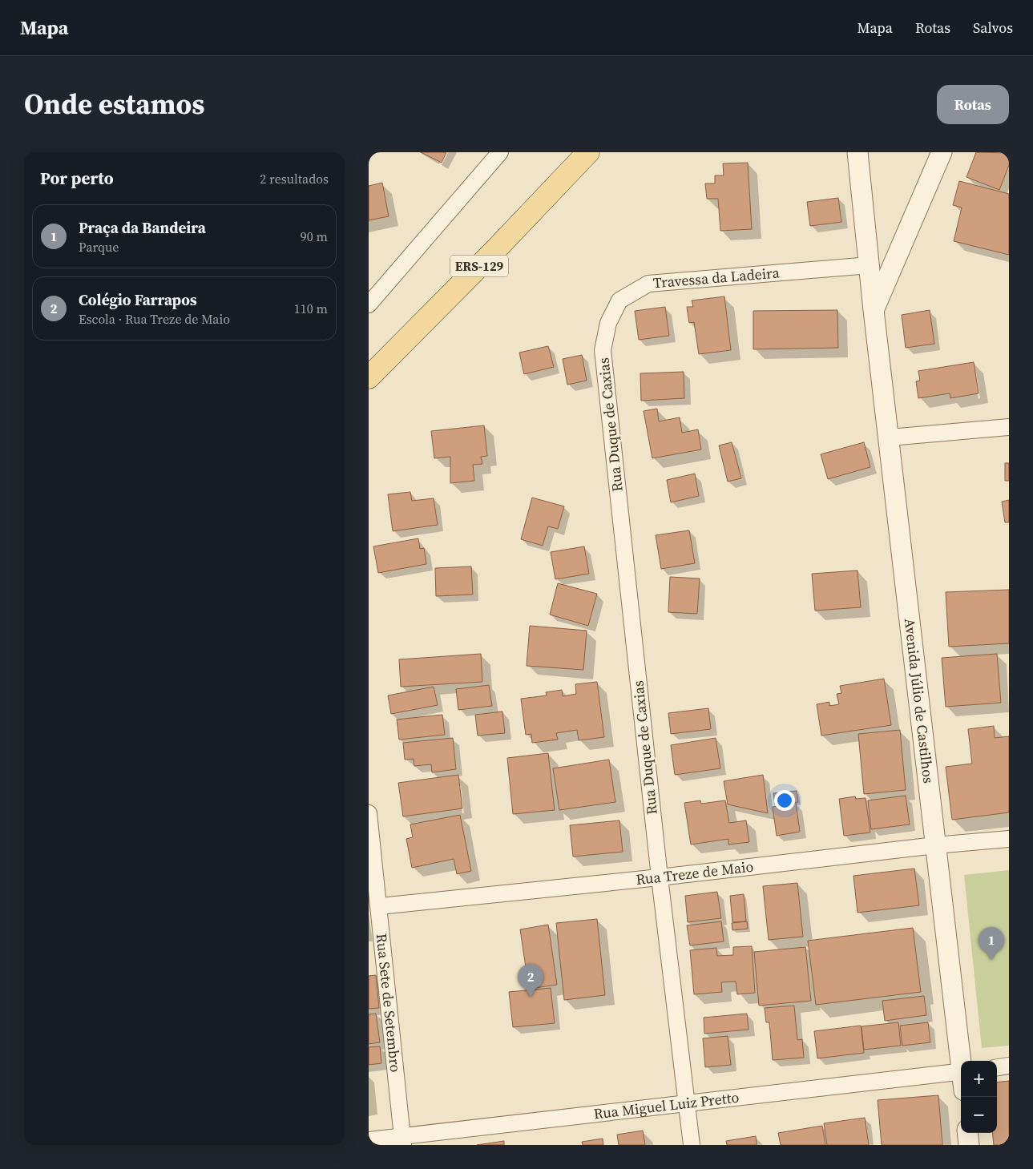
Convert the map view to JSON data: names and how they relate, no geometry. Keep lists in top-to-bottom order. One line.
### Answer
{"streets":{"main road":["ERS-129"],"street":["Travessa da Ladeira","Rua Duque de Caxias","Avenida Júlio de Castilhos","Rua Treze de Maio","Rua Sete de Setembro","Rua Miguel Luiz Pretto"]},"crossings":[["Travessa da Ladeira","Rua Duque de Caxias"],["Travessa da Ladeira","Avenida Júlio de Castilhos"],["Rua Duque de Caxias","Rua Treze de Maio"],["Rua Duque de Caxias","Rua Miguel Luiz Pretto"],["Avenida Júlio de Castilhos","Rua Treze de Maio"],["Rua Treze de Maio","Rua Sete de Setembro"],["Rua Sete de Setembro","Rua Miguel Luiz Pretto"]],"page":{"header":"Mapa","nav":["Mapa","Rotas","Salvos"],"title":"Onde estamos","buttons":"Rotas","heading":["Por perto","2 resultados"],"list":[{"mark":"1","name":"Praça da Bandeira","note":"Parque","value":"90 m"},{"mark":"2","name":"Colégio Farrapos","note":"Escola · Rua Treze de Maio","value":"110 m"}],"pins":["1","2"],"map_buttons":["+","−"]}}
